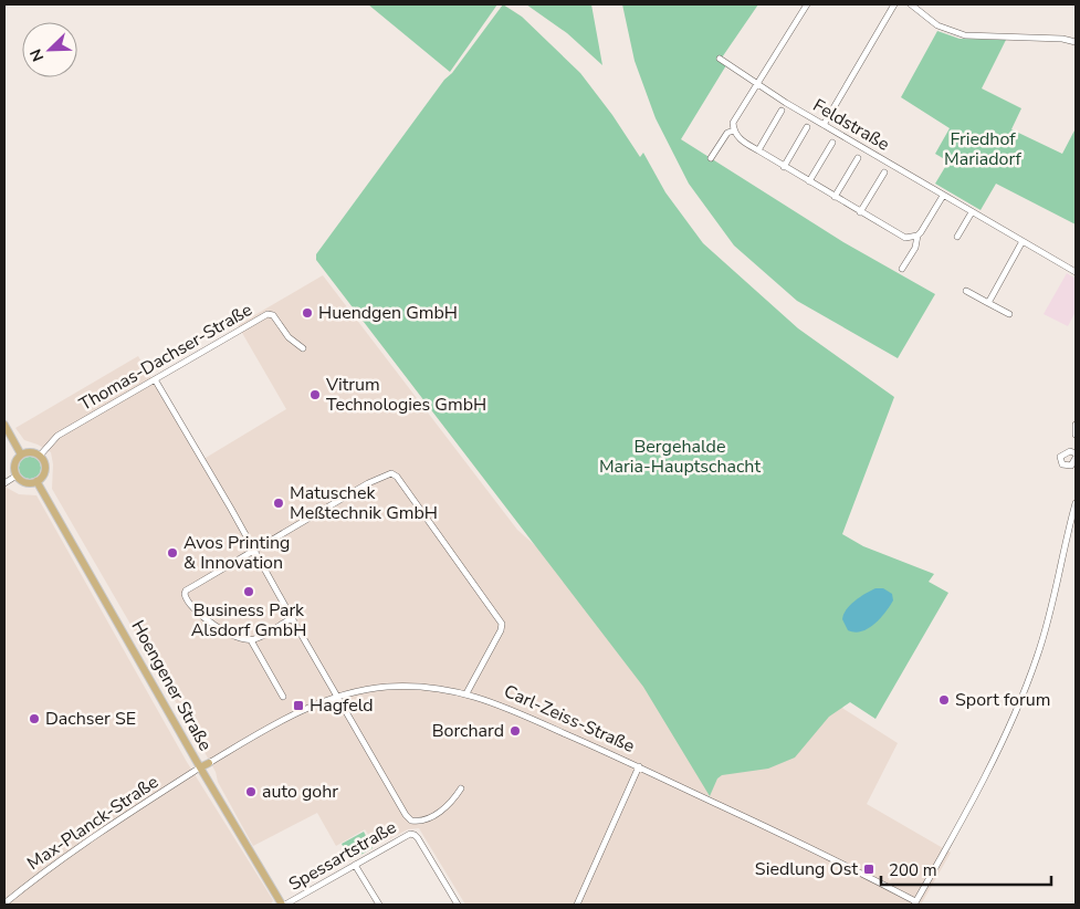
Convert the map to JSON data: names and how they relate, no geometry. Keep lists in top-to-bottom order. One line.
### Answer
{"streets":{"main road":["Hoengener Straße","Carl-Zeiss-Straße"],"street":["Feldstraße","Thomas-Dachser-Straße","Max-Planck-Straße","Spessartstraße"]},"crossings":[["Thomas-Dachser-Straße","Hoengener Straße"],["Hoengener Straße","Carl-Zeiss-Straße"],["Hoengener Straße","Max-Planck-Straße"],["Hoengener Straße","Spessartstraße"],["Carl-Zeiss-Straße","Max-Planck-Straße"]],"parks":["Friedhof Mariadorf","Bergehalde Maria-Hauptschacht"],"places":{"other":["Huendgen GmbH","Vitrum Technologies GmbH","Matuschek Meßtechnik GmbH","Avos Printing & Innovation","Business Park Alsdorf GmbH","Sport forum","Dachser SE","Borchard","auto gohr"],"transit":["Hagfeld","Siedlung Ost"]},"scale_bar":"200 m","north":"bottom left"}
